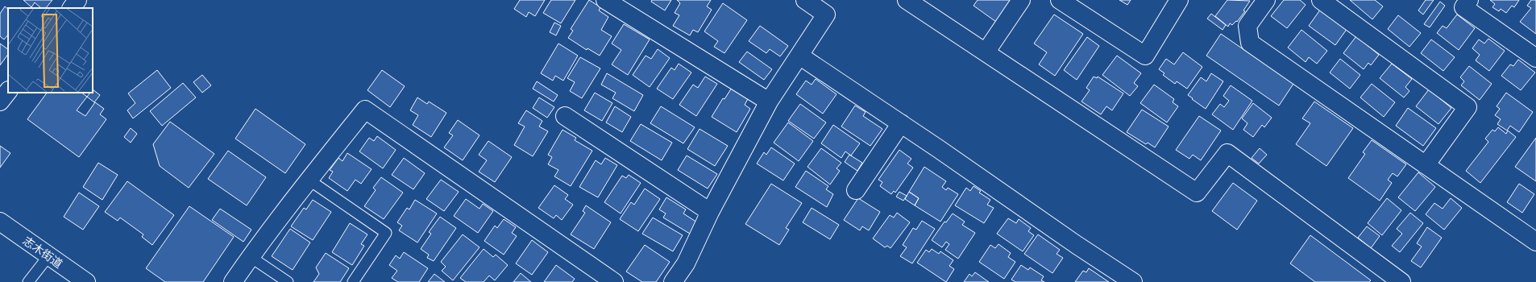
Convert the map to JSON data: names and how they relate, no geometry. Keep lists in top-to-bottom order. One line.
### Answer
{"streets":{"street":["志木街道"]}}
